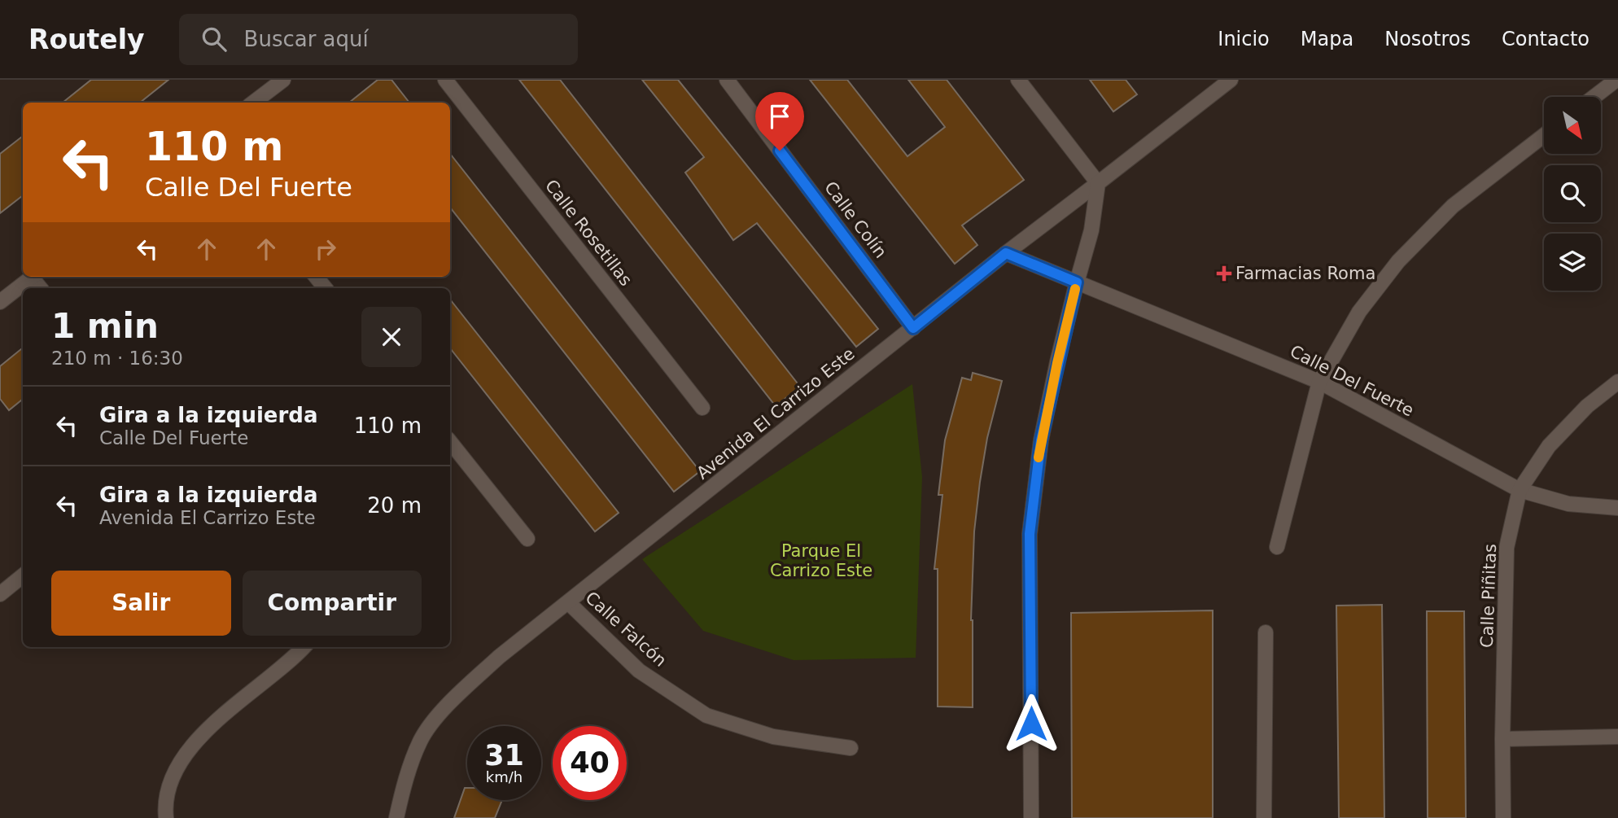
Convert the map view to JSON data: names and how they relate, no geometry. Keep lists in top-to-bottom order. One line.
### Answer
{"streets":{"street":["Calle Colín","Calle Rosetillas","Calle Del Fuerte","Avenida El Carrizo Este","Calle Piñitas","Calle Falcón"]},"crossings":[["Calle Colín","Avenida El Carrizo Este"],["Calle Del Fuerte","Avenida El Carrizo Este"],["Calle Del Fuerte","Calle Piñitas"],["Avenida El Carrizo Este","Calle Falcón"]],"parks":["Parque El Carrizo Este"],"places":{"health":["Farmacias Roma"]},"north":"bottom right","page":{"header":"Routely","search":"Buscar aquí","nav":["Inicio","Mapa","Nosotros","Contacto"],"turn":["110 m","Calle Del Fuerte"],"heading":["1 min","210 m · 16:30"],"list":[{"name":"Gira a la izquierda","note":"Calle Del Fuerte","value":"110 m"},{"name":"Gira a la izquierda","note":"Avenida El Carrizo Este","value":"20 m"}],"buttons":["Salir","Compartir"],"speed":"31 km/h","limit":"40"}}
